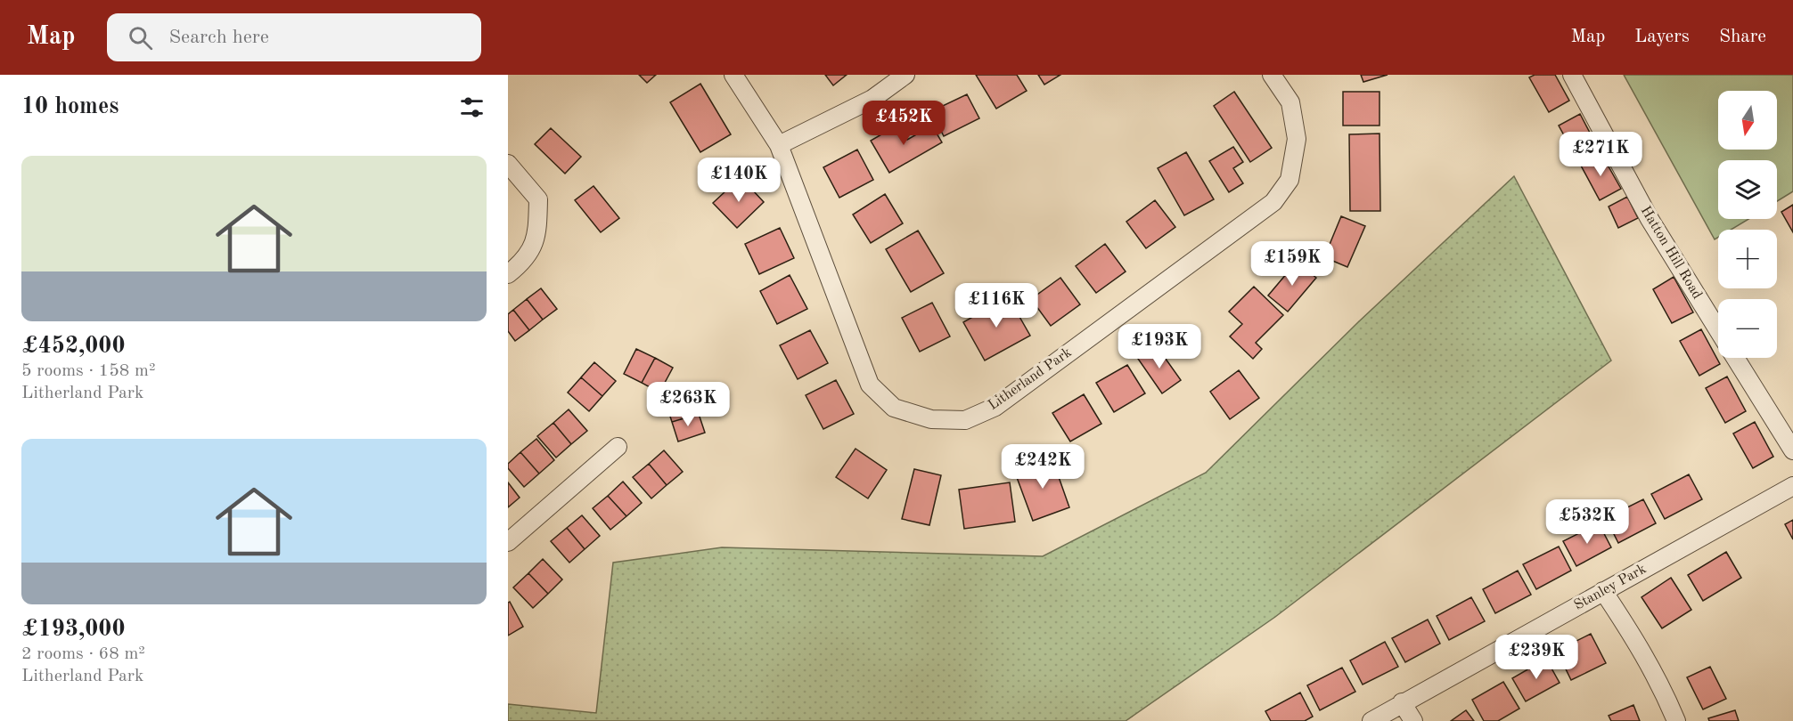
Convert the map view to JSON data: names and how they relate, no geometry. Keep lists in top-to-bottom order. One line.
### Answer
{"streets":{"street":["Hatton Hill Road","Litherland Park","Stanley Park"]},"north":"bottom","page":{"header":"Map","search":"Search here","nav":["Map","Layers","Share"],"heading":"10 homes","map_buttons":["+","−"],"price":["£452K","£271K","£140K","£159K","£116K","£193K","£263K","£242K","£532K","£239K"],"list":[{"name":"£452,000","note":"5 rooms · 158 m² · Litherland Park"},{"name":"£193,000","note":"2 rooms · 68 m² · Litherland Park"}]}}
